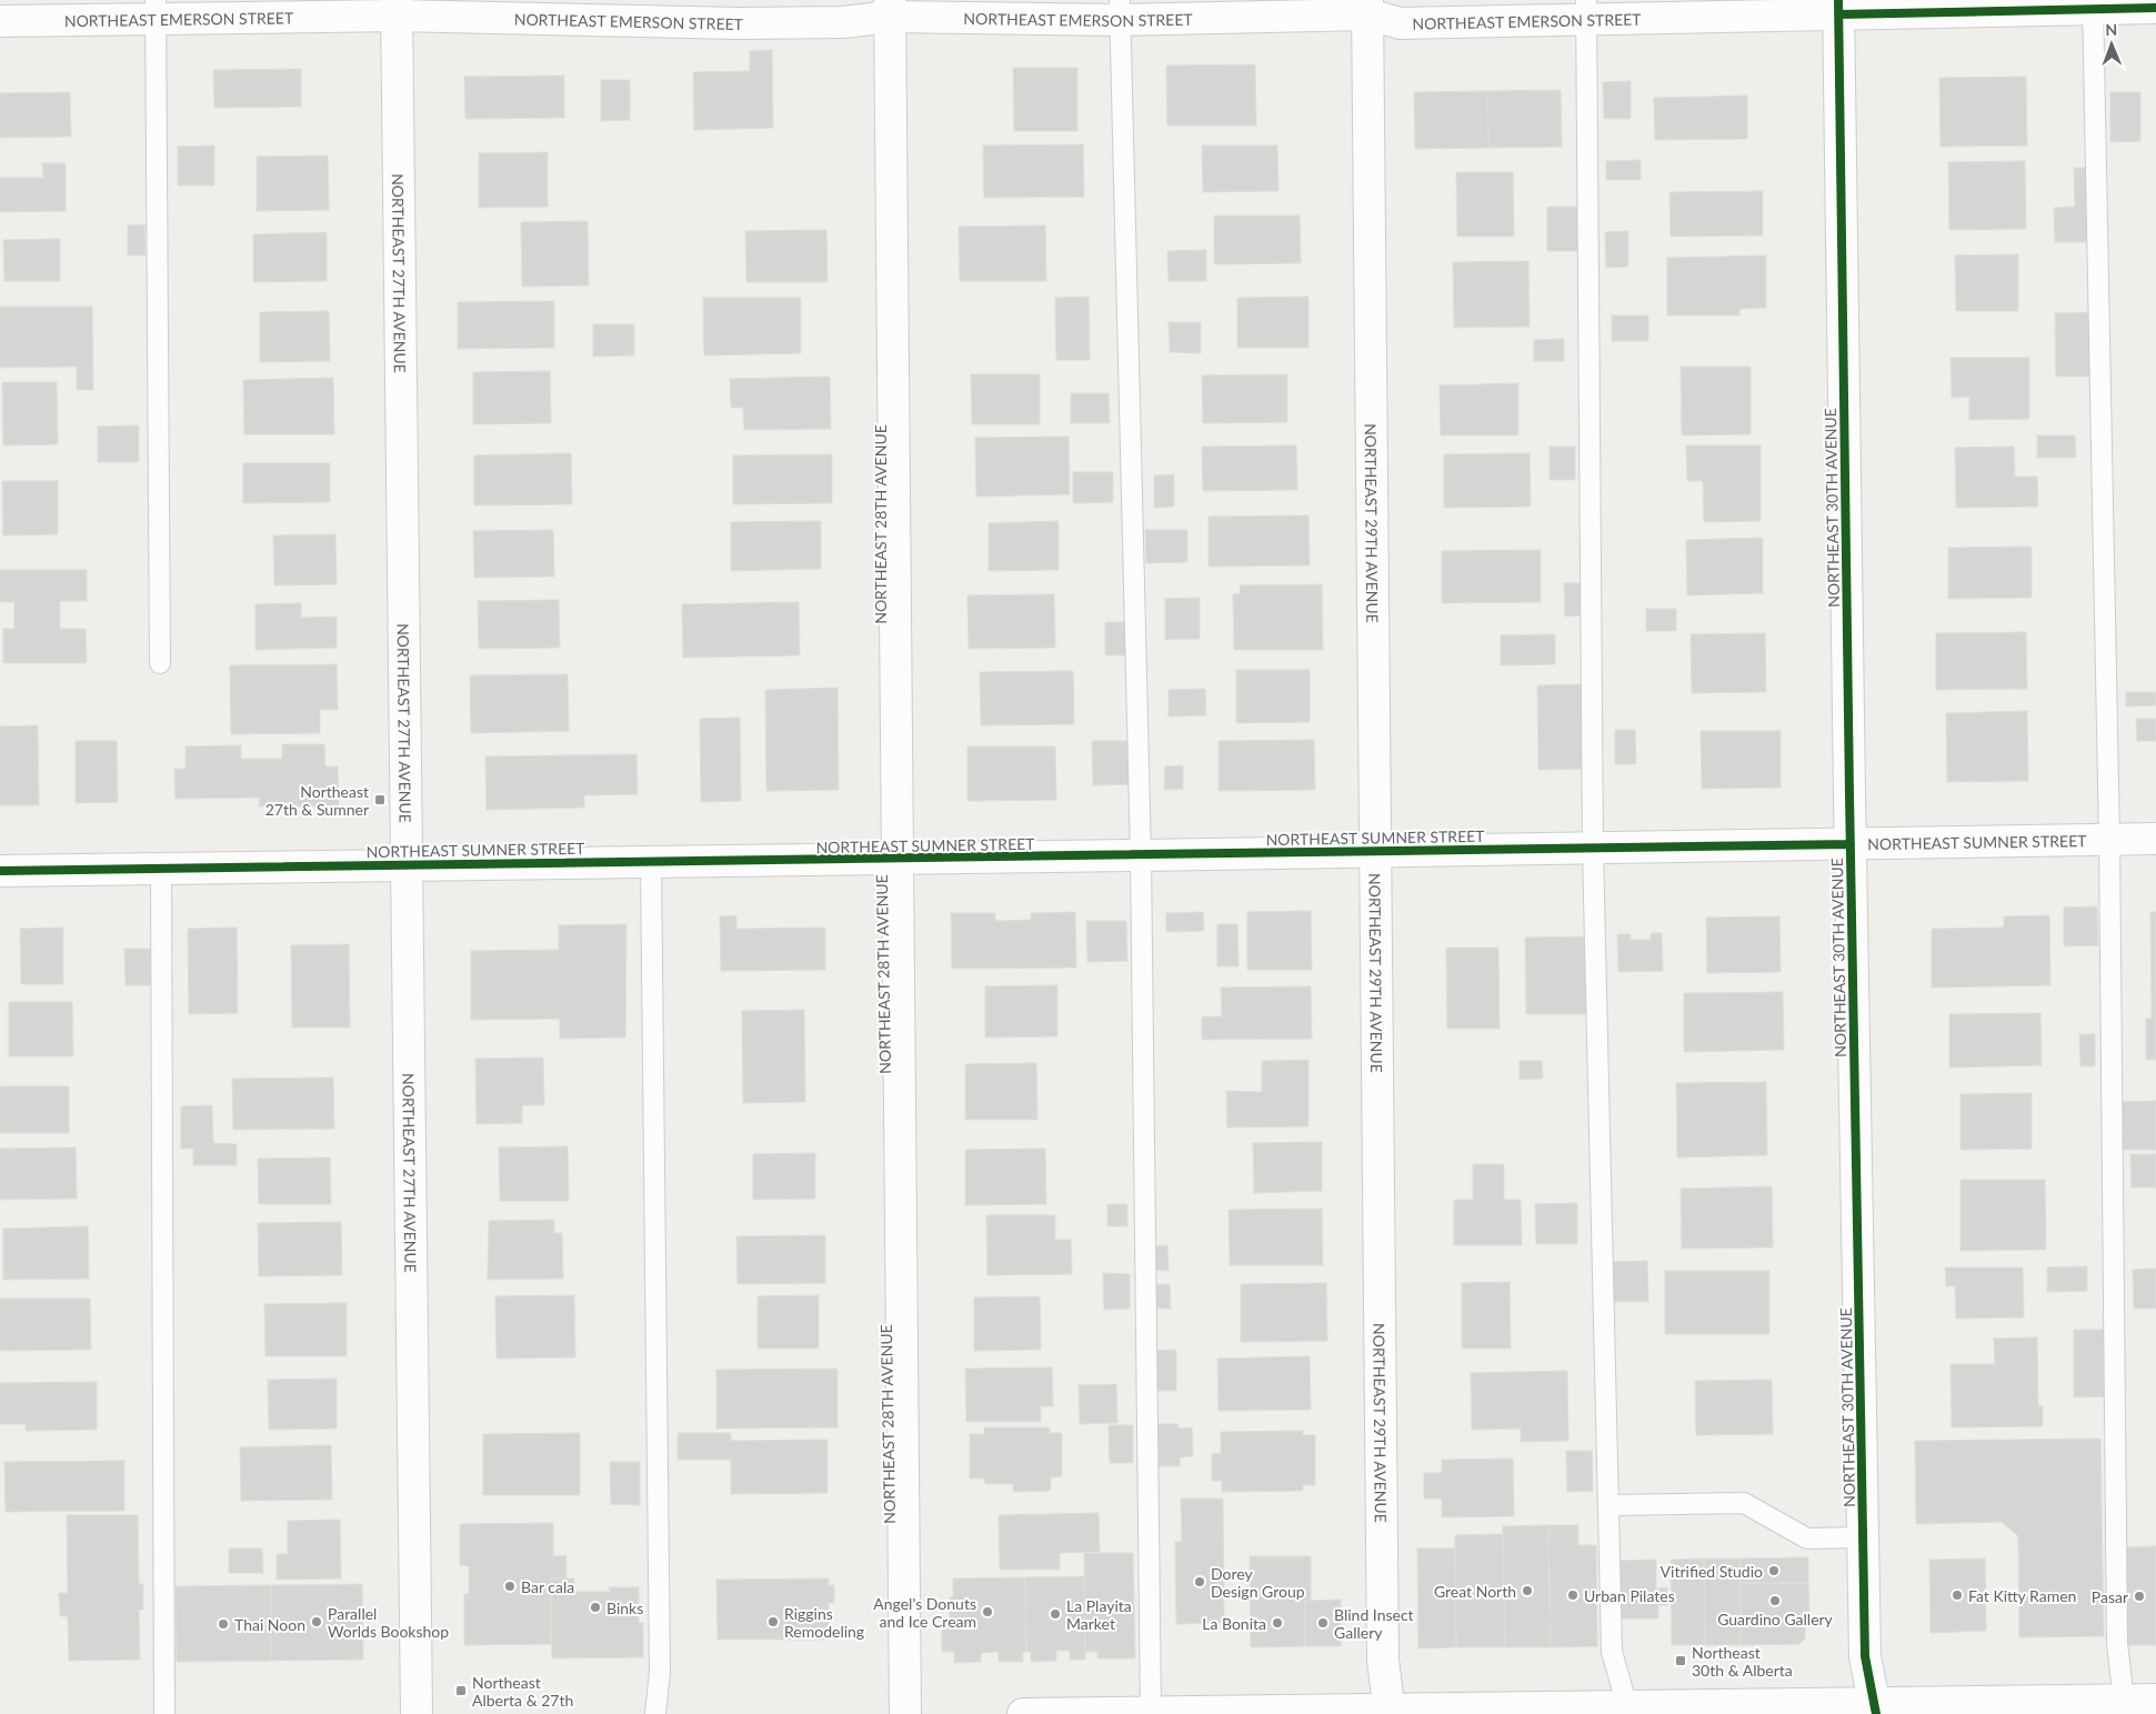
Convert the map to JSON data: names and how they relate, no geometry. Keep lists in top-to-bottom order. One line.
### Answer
{"streets":{"street":["NORTHEAST EMERSON STREET","NORTHEAST 27TH AVENUE","NORTHEAST 30TH AVENUE","NORTHEAST 28TH AVENUE","NORTHEAST 29TH AVENUE","NORTHEAST SUMNER STREET"]},"crossings":[["NORTHEAST EMERSON STREET","NORTHEAST 27TH AVENUE"],["NORTHEAST EMERSON STREET","NORTHEAST 30TH AVENUE"],["NORTHEAST EMERSON STREET","NORTHEAST 28TH AVENUE"],["NORTHEAST EMERSON STREET","NORTHEAST 29TH AVENUE"],["NORTHEAST 27TH AVENUE","NORTHEAST SUMNER STREET"],["NORTHEAST 30TH AVENUE","NORTHEAST SUMNER STREET"],["NORTHEAST 28TH AVENUE","NORTHEAST SUMNER STREET"],["NORTHEAST 29TH AVENUE","NORTHEAST SUMNER STREET"]],"places":{"transit":["Northeast 27th & Sumner","Northeast 30th & Alberta","Northeast Alberta & 27th"],"other":["Vitrified Studio","Dorey Design Group","Bar cala","Great North","Urban Pilates","Fat Kitty Ramen","Pasar","Guardino Gallery","Binks","Angel's Donuts and Ice Cream","La Playita Market","Parallel Worlds Bookshop","Riggins Remodeling","La Bonita","Blind Insect Gallery","Thai Noon"]},"north":"top"}
